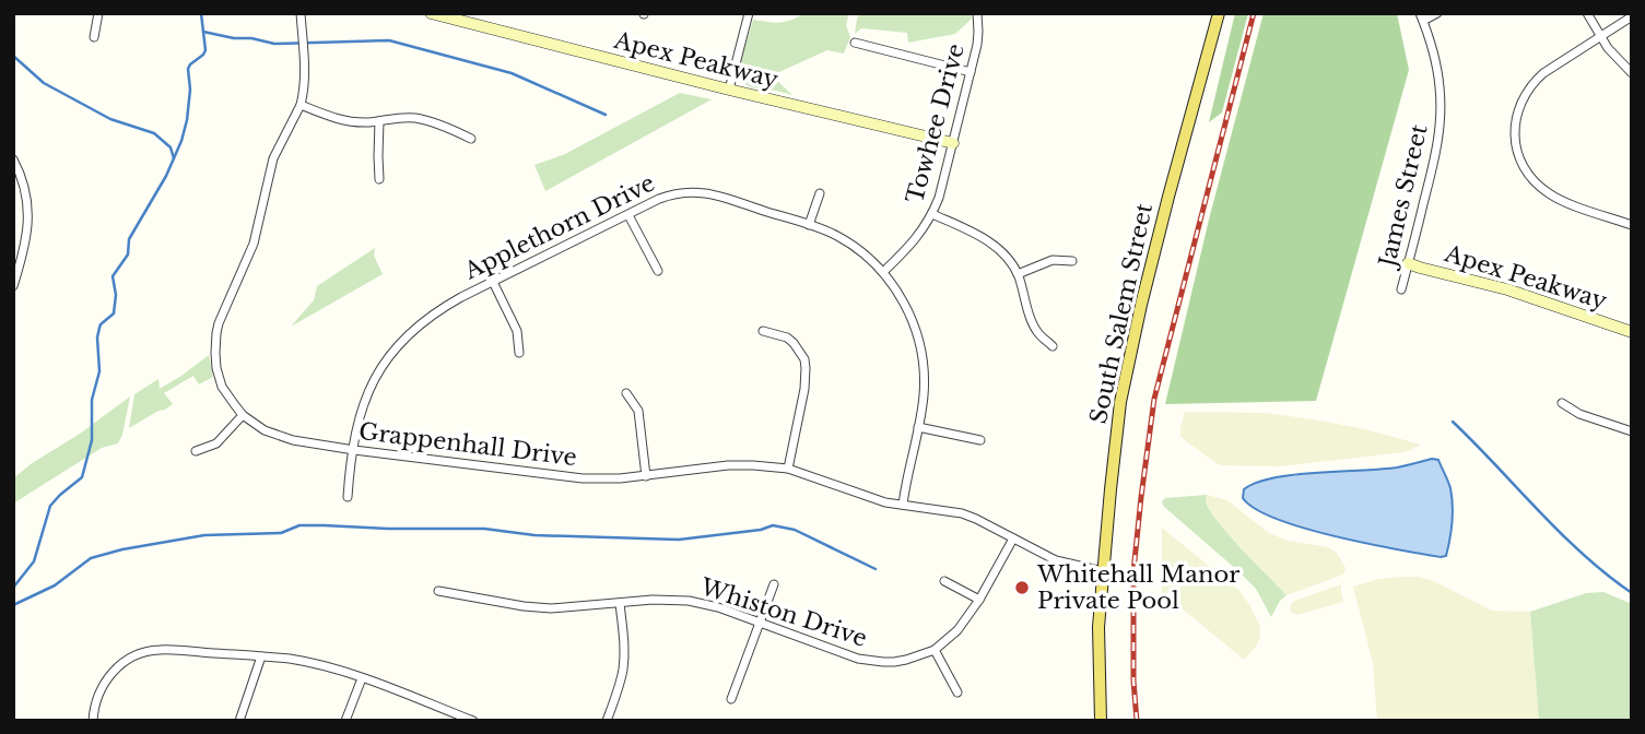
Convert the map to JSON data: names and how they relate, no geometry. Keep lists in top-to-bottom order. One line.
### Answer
{"streets":{"main road":["Apex Peakway","South Salem Street"],"street":["Towhee Drive","James Street","Applethorn Drive","Grappenhall Drive","Whiston Drive"]},"crossings":[["Apex Peakway","Towhee Drive"],["Apex Peakway","James Street"],["Towhee Drive","Applethorn Drive"],["Applethorn Drive","Grappenhall Drive"],["South Salem Street","Grappenhall Drive"],["Grappenhall Drive","Whiston Drive"]],"places":["Whitehall Manor Private Pool"]}
